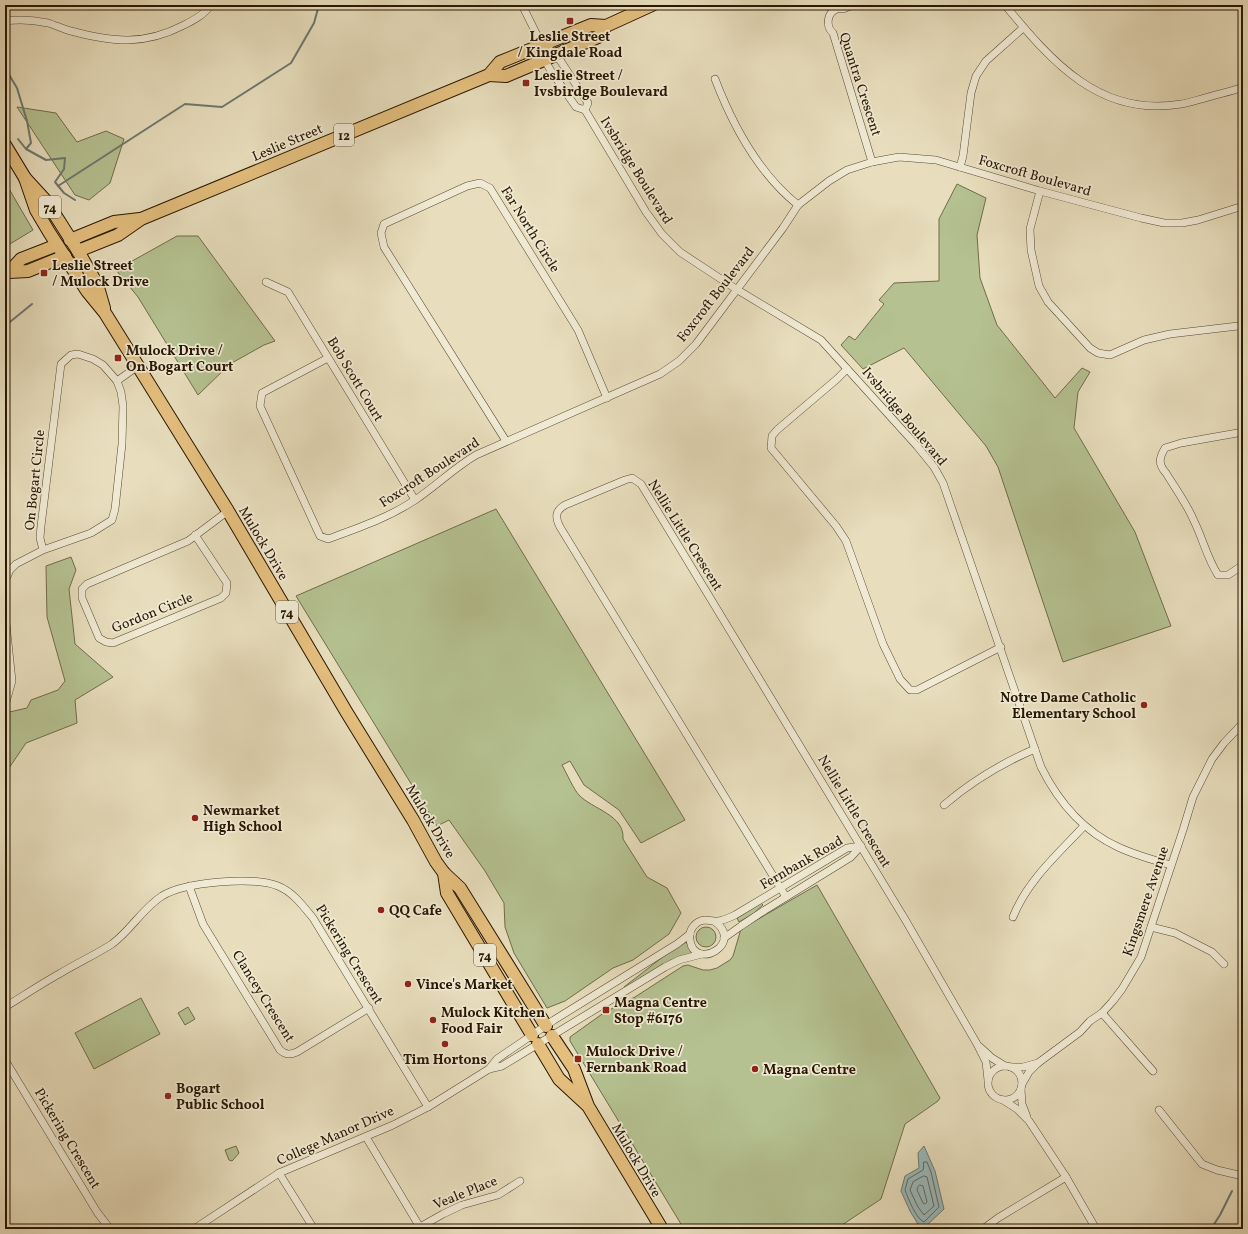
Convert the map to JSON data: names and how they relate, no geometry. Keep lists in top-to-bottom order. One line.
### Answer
{"streets":{"main road":["12","Leslie Street","74","Mulock Drive"],"street":["Quantra Crescent","Ivsbridge Boulevard","Foxcroft Boulevard","Far North Circle","Bob Scott Court","On Bogart Circle","Nellie Little Crescent","Gordon Circle","Fernbank Road","Kingsmere Avenue","Pickering Crescent","Clancey Crescent","College Manor Drive","Veale Place"]},"crossings":[["Quantra Crescent","Foxcroft Boulevard"],["Leslie Street","Ivsbridge Boulevard"],["Leslie Street","Mulock Drive"],["Ivsbridge Boulevard","Foxcroft Boulevard"],["Ivsbridge Boulevard","Kingsmere Avenue"],["Foxcroft Boulevard","Far North Circle"],["Foxcroft Boulevard","Bob Scott Court"],["Nellie Little Crescent","Fernbank Road"],["Nellie Little Crescent","Kingsmere Avenue"],["Mulock Drive","Gordon Circle"],["Mulock Drive","College Manor Drive"],["Pickering Crescent","Clancey Crescent"],["Pickering Crescent","College Manor Drive"]],"places":{"transit":["Leslie Street / Kingdale Road","Leslie Street / Ivsbirdge Boulevard","Leslie Street / Mulock Drive","Mulock Drive / On Bogart Court","Magna Centre Stop #6176","Mulock Drive / Fernbank Road"],"other":["Notre Dame Catholic Elementary School","Newmarket High School","QQ Cafe","Vince's Market","Mulock Kitchen Food Fair","Tim Hortons","Magna Centre","Bogart Public School"]}}
